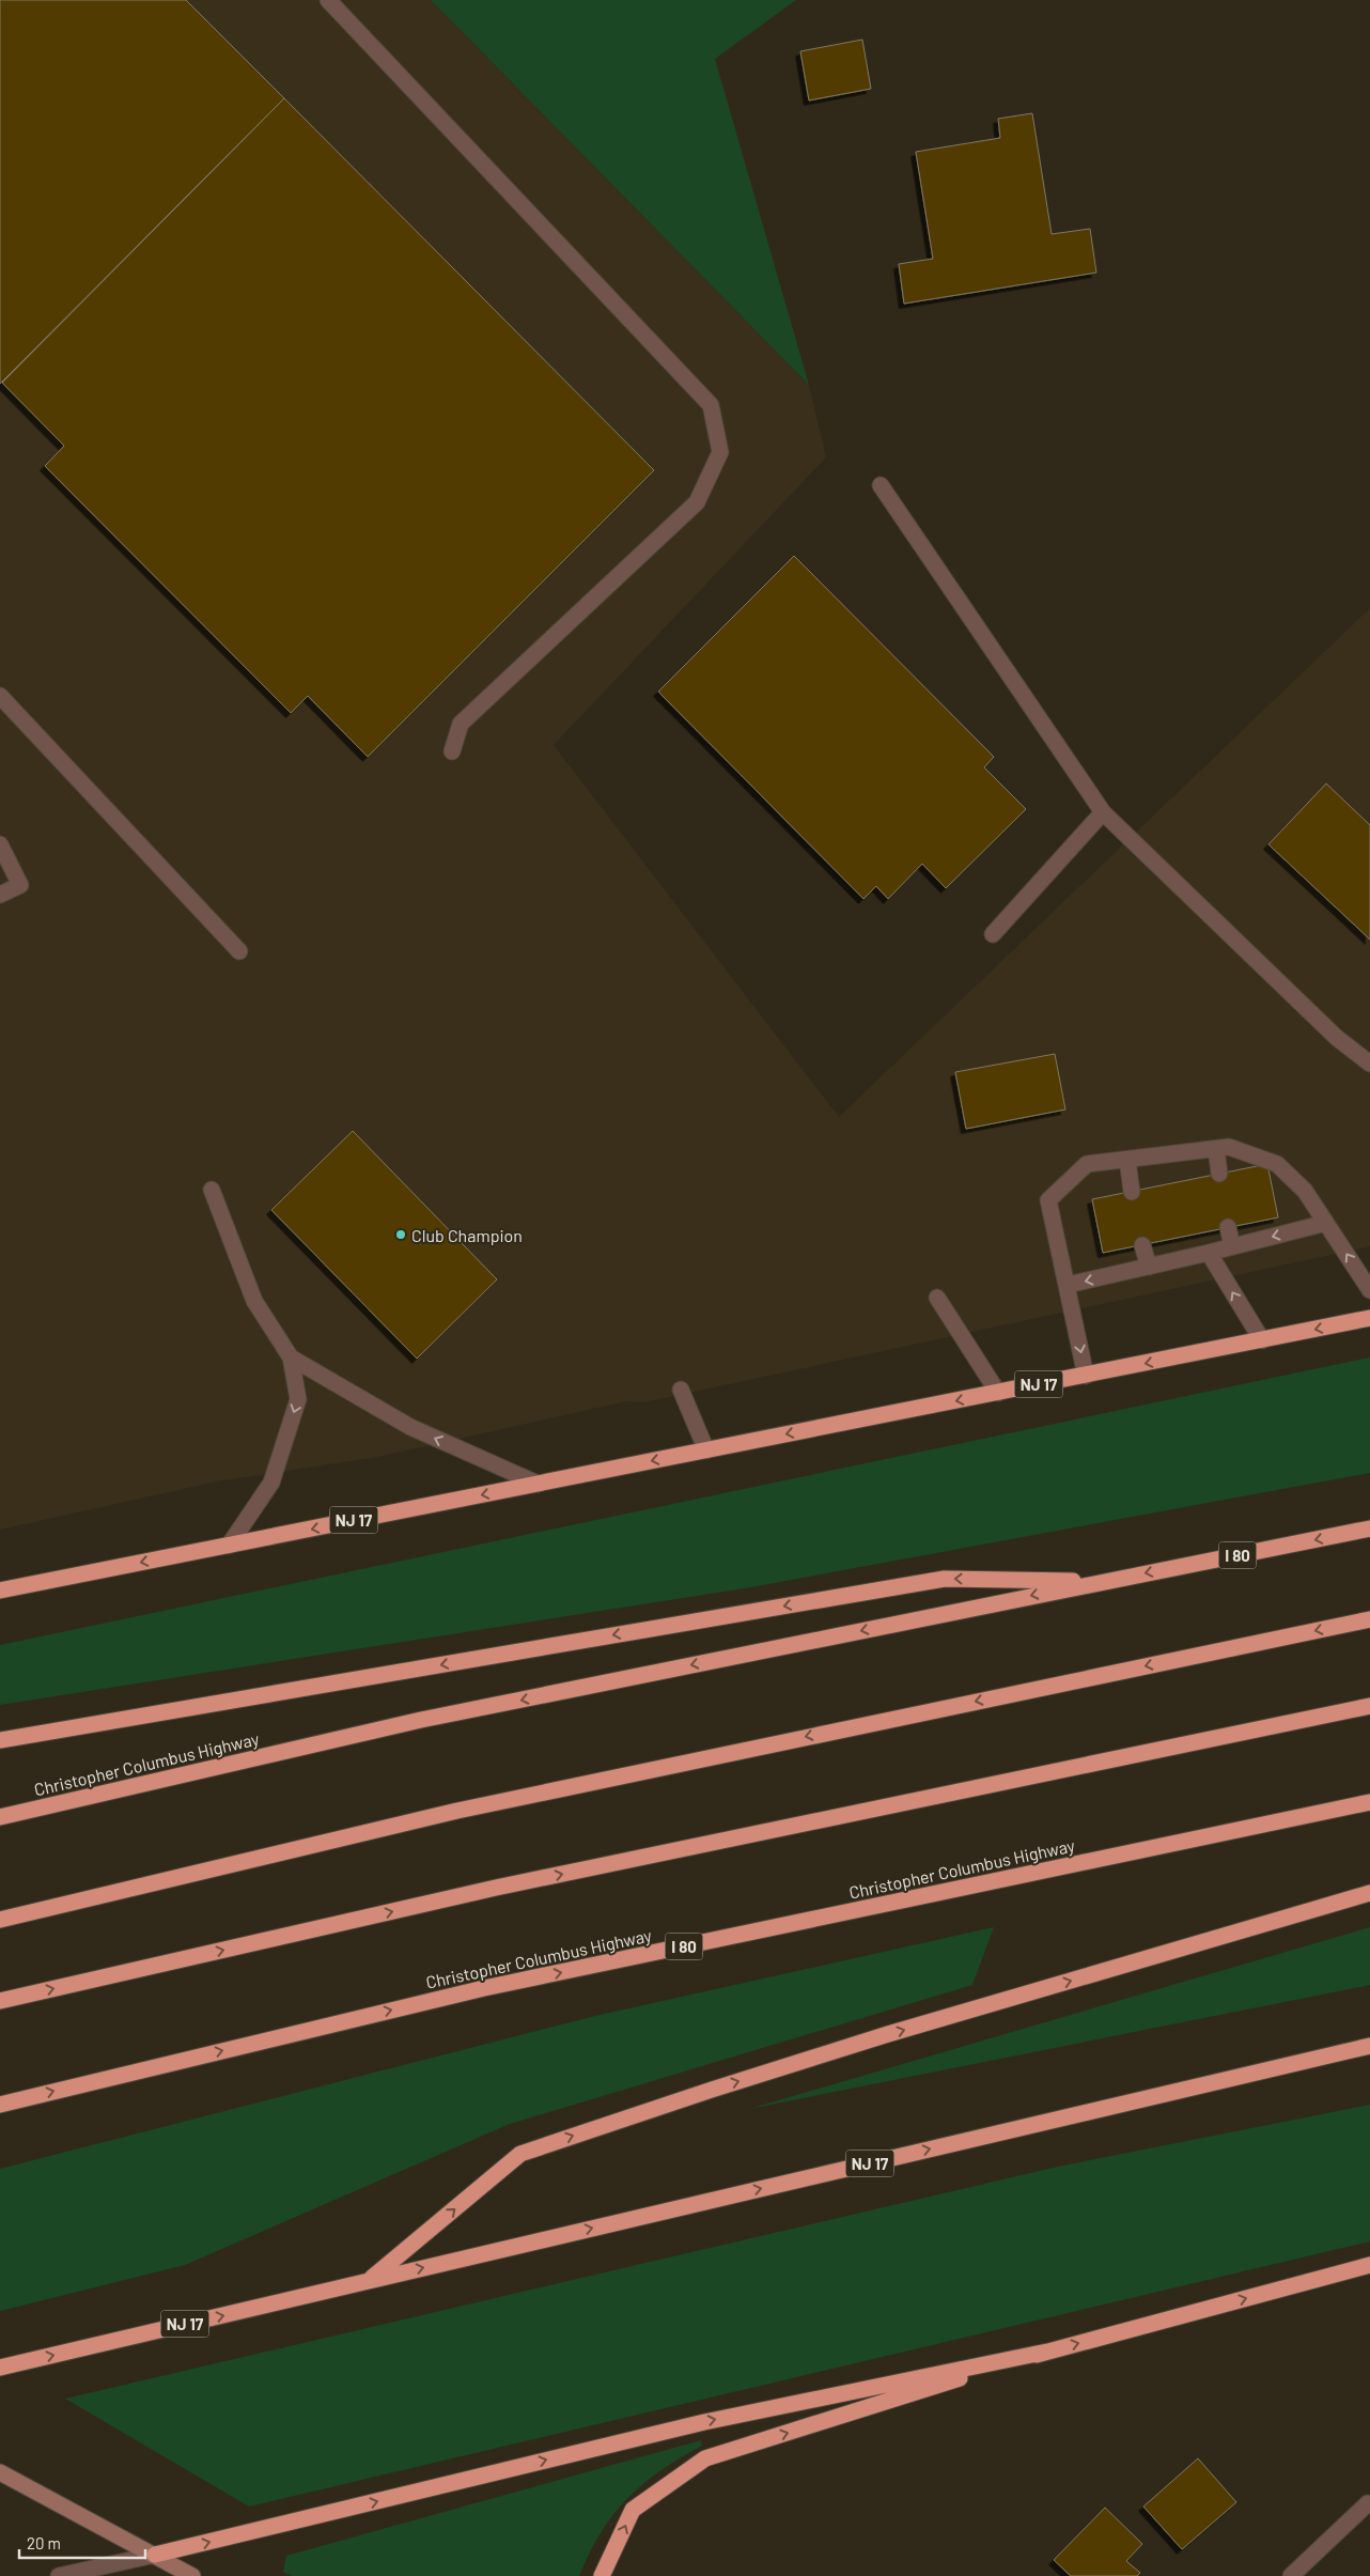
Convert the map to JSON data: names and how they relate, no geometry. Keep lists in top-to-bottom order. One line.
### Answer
{"streets":{"highway":["NJ 17","I 80","Christopher Columbus Highway"]},"places":["Club Champion"],"scale_bar":"20 m"}
